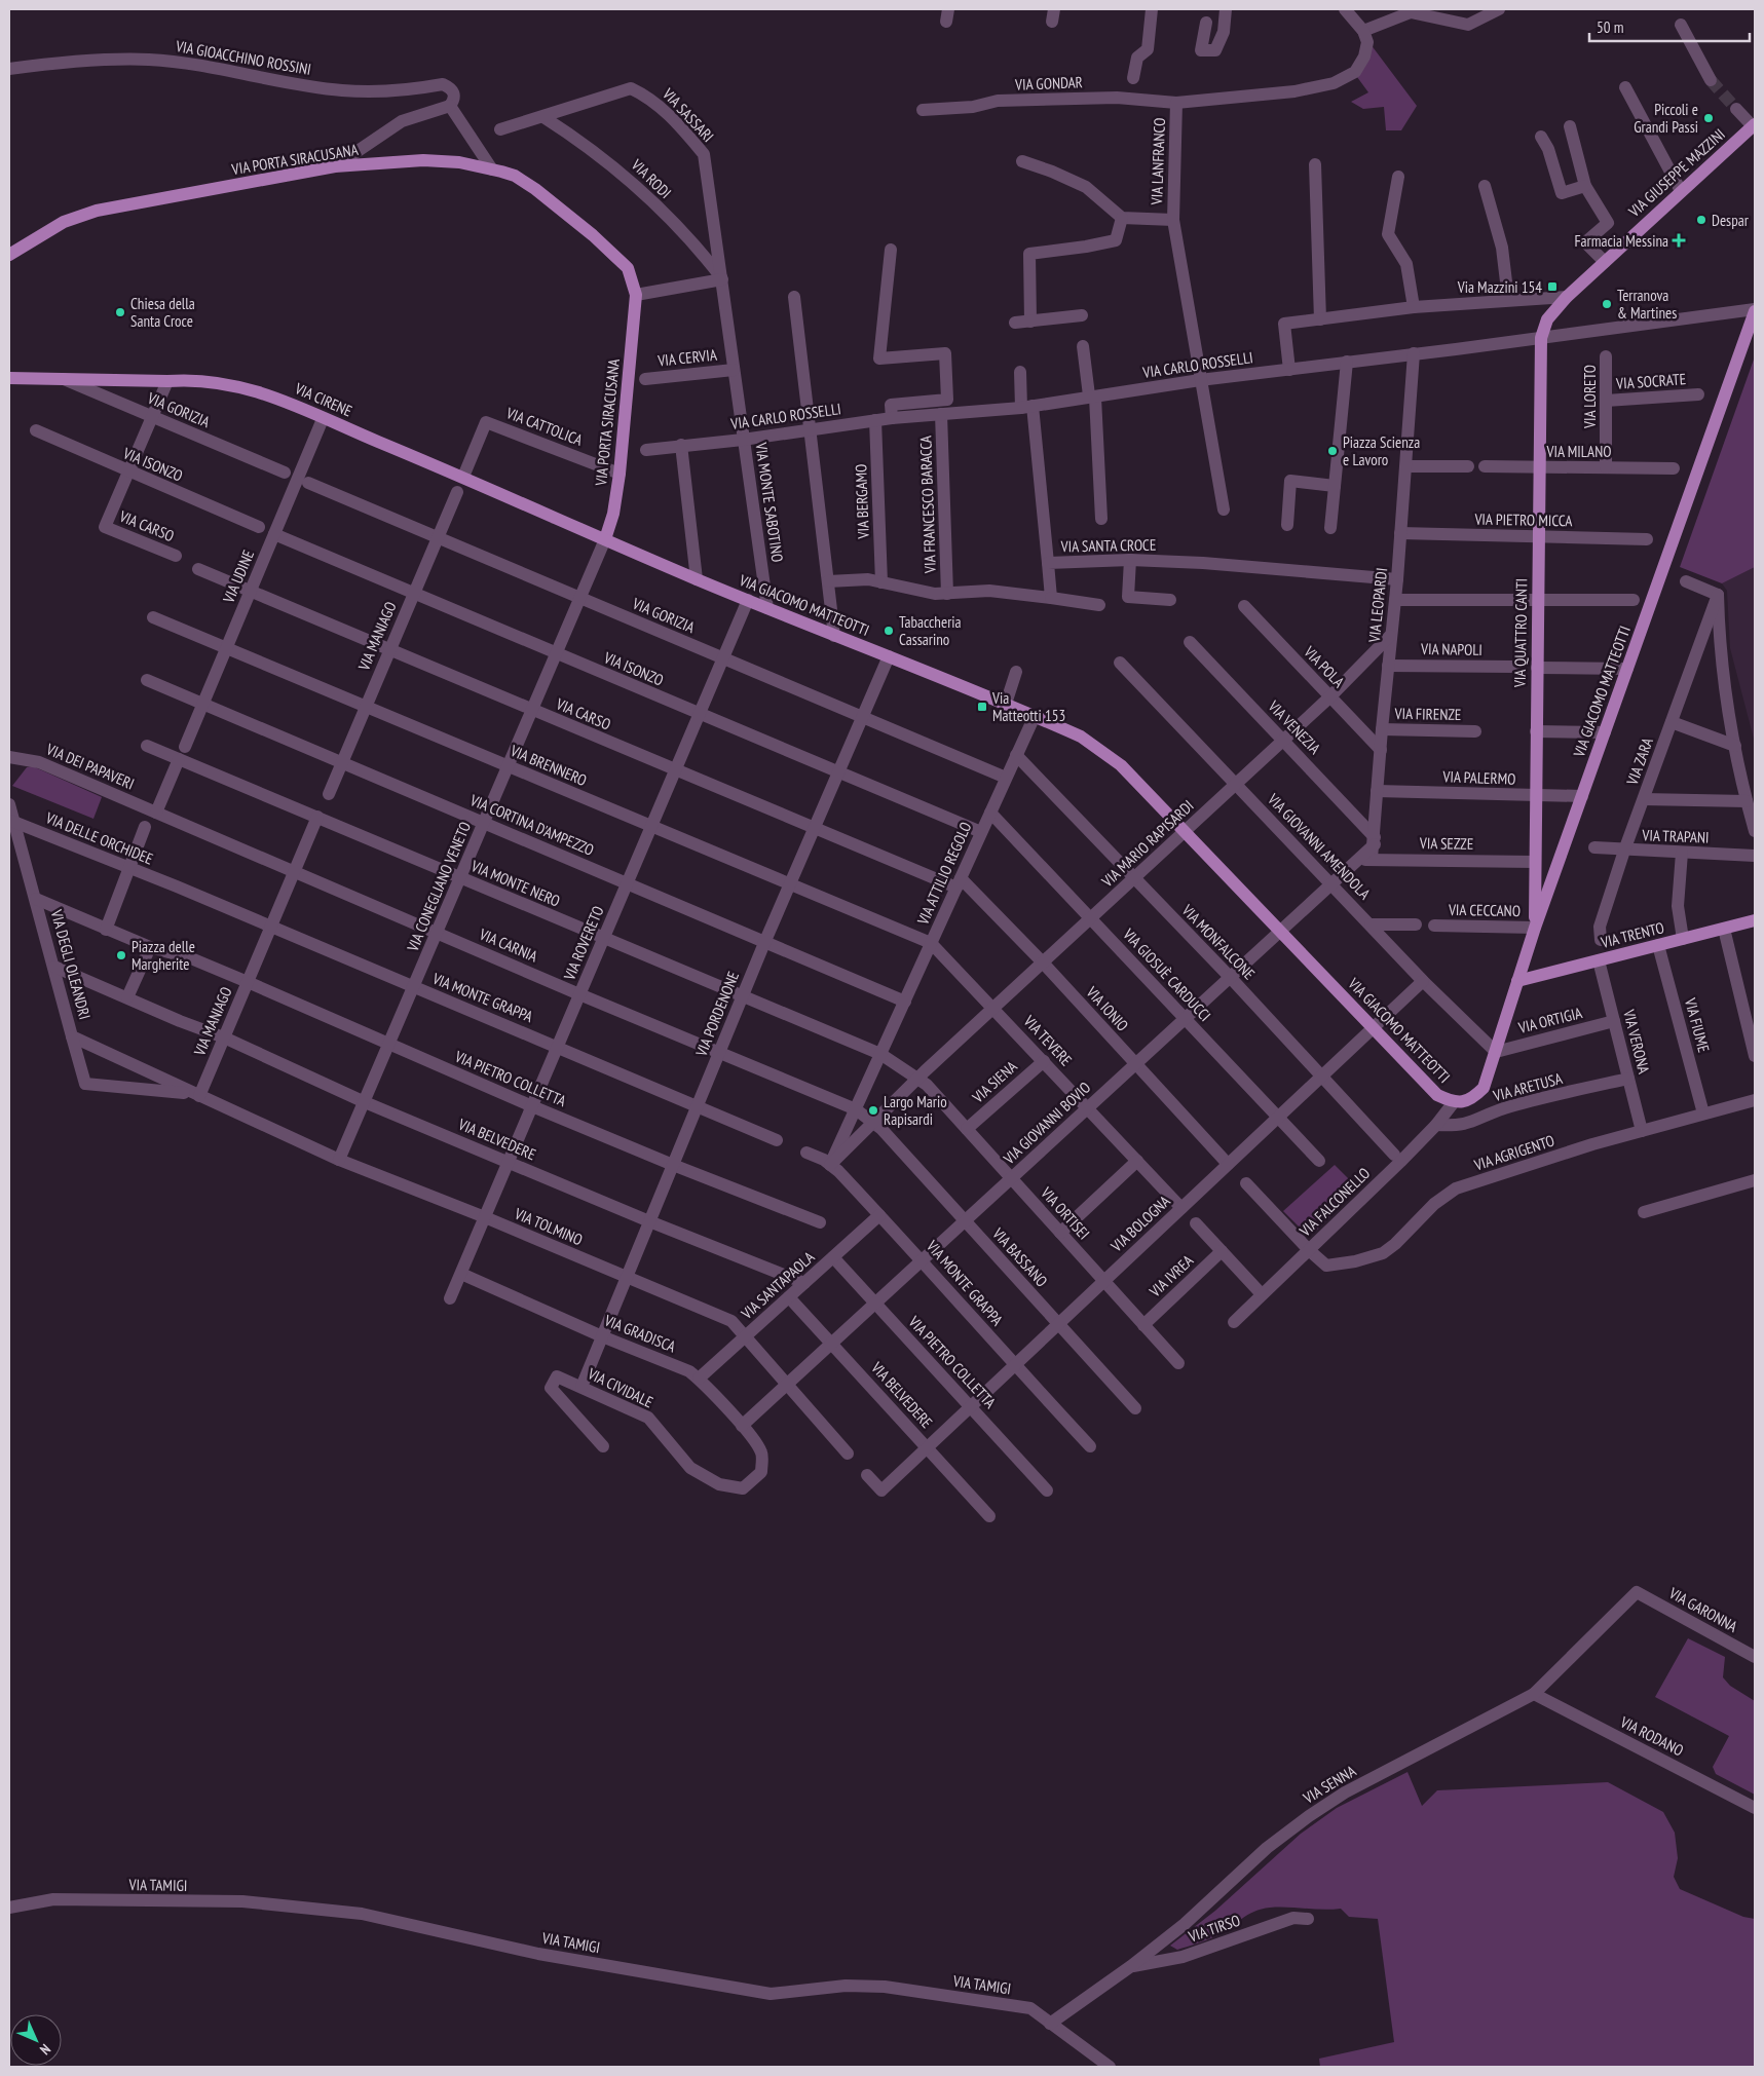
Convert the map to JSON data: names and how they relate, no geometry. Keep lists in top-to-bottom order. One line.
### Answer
{"streets":{"main road":["VIA PORTA SIRACUSANA","VIA GIUSEPPE MAZZINI","VIA CIRENE","VIA GIACOMO MATTEOTTI","VIA QUATTRO CANTI","VIA TRENTO"],"street":["VIA GIOACCHINO ROSSINI","VIA GONDAR","VIA SASSARI","VIA LANFRANCO","VIA RODI","VIA CERVIA","VIA CARLO ROSSELLI","VIA SOCRATE","VIA LORETO","VIA GORIZIA","VIA CATTOLICA","VIA MILANO","VIA ISONZO","VIA BERGAMO","VIA MONTE SABOTINO","VIA FRANCESCO BARACCA","VIA PIETRO MICCA","VIA CARSO","VIA SANTA CROCE","VIA UDINE","VIA LEOPARDI","VIA MANIAGO","VIA NAPOLI","VIA POLA","VIA FIRENZE","VIA VENEZIA","VIA ZARA","VIA BRENNERO","VIA DEI PAPAVERI","VIA PALERMO","VIA CORTINA D'AMPEZZO","VIA TRAPANI","VIA DELLE ORCHIDEE","VIA MARIO RAPISARDI","VIA SEZZE","VIA GIOVANNI AMENDOLA","VIA ATTILIO REGOLO","VIA MONTE NERO","VIA CONEGLIANO VENETO","VIA CECCANO","VIA MONFALCONE","VIA ROVERETO","VIA CARNIA","VIA DEGLI OLEANDRI","VIA GIOSUÈ CARDUCCI","VIA MONTE GRAPPA","VIA IONIO","VIA PORDENONE","VIA ORTIGIA","VIA FIUME","VIA TEVERE","VIA VERONA","VIA PIETRO COLLETTA","VIA SIENA","VIA ARETUSA","VIA GIOVANNI BOVIO","VIA BELVEDERE","VIA AGRIGENTO","VIA FALCONELLO","VIA ORTISEI","VIA BOLOGNA","VIA TOLMINO","VIA BASSANO","VIA IVREA","VIA SANTAPAOLA","VIA GRADISCA","VIA CIVIDALE","VIA GARONNA","VIA RODANO","VIA SENNA","VIA TAMIGI","VIA TIRSO"]},"crossings":[["VIA GONDAR","VIA LANFRANCO"],["VIA SASSARI","VIA RODI"],["VIA SASSARI","VIA MONTE SABOTINO"],["VIA PORTA SIRACUSANA","VIA CIRENE"],["VIA PORTA SIRACUSANA","VIA CATTOLICA"],["VIA PORTA SIRACUSANA","VIA GIACOMO MATTEOTTI"],["VIA PORTA SIRACUSANA","VIA CONEGLIANO VENETO"],["VIA LANFRANCO","VIA CARLO ROSSELLI"],["VIA GIUSEPPE MAZZINI","VIA CARLO ROSSELLI"],["VIA GIUSEPPE MAZZINI","VIA QUATTRO CANTI"],["VIA RODI","VIA MONTE SABOTINO"],["VIA CERVIA","VIA MONTE SABOTINO"],["VIA CARLO ROSSELLI","VIA BERGAMO"],["VIA CARLO ROSSELLI","VIA MONTE SABOTINO"],["VIA CARLO ROSSELLI","VIA FRANCESCO BARACCA"],["VIA CARLO ROSSELLI","VIA GIACOMO MATTEOTTI"],["VIA CARLO ROSSELLI","VIA LEOPARDI"],["VIA CARLO ROSSELLI","VIA QUATTRO CANTI"],["VIA SOCRATE","VIA LORETO"],["VIA LORETO","VIA MILANO"],["VIA CIRENE","VIA GORIZIA"],["VIA CIRENE","VIA CATTOLICA"],["VIA CIRENE","VIA UDINE"],["VIA CIRENE","VIA GIACOMO MATTEOTTI"],["VIA CIRENE","VIA CONEGLIANO VENETO"],["VIA GORIZIA","VIA MANIAGO"],["VIA GORIZIA","VIA ATTILIO REGOLO"],["VIA GORIZIA","VIA CONEGLIANO VENETO"],["VIA GORIZIA","VIA ROVERETO"],["VIA GORIZIA","VIA PORDENONE"],["VIA MILANO","VIA QUATTRO CANTI"],["VIA ISONZO","VIA CARSO"],["VIA ISONZO","VIA UDINE"],["VIA ISONZO","VIA MANIAGO"],["VIA ISONZO","VIA ATTILIO REGOLO"],["VIA ISONZO","VIA CONEGLIANO VENETO"],["VIA ISONZO","VIA ROVERETO"],["VIA ISONZO","VIA PORDENONE"],["VIA MONTE SABOTINO","VIA GIACOMO MATTEOTTI"],["VIA PIETRO MICCA","VIA LEOPARDI"],["VIA PIETRO MICCA","VIA QUATTRO CANTI"],["VIA CARSO","VIA UDINE"],["VIA CARSO","VIA MANIAGO"],["VIA CARSO","VIA ATTILIO REGOLO"],["VIA CARSO","VIA CONEGLIANO VENETO"],["VIA CARSO","VIA ROVERETO"],["VIA CARSO","VIA IONIO"],["VIA CARSO","VIA PORDENONE"],["VIA SANTA CROCE","VIA LEOPARDI"],["VIA UDINE","VIA BRENNERO"],["VIA UDINE","VIA CORTINA D'AMPEZZO"],["VIA GIACOMO MATTEOTTI","VIA QUATTRO CANTI"],["VIA GIACOMO MATTEOTTI","VIA PALERMO"],["VIA GIACOMO MATTEOTTI","VIA MARIO RAPISARDI"],["VIA GIACOMO MATTEOTTI","VIA GIOVANNI AMENDOLA"],["VIA GIACOMO MATTEOTTI","VIA ATTILIO REGOLO"],["VIA GIACOMO MATTEOTTI","VIA CONEGLIANO VENETO"],["VIA GIACOMO MATTEOTTI","VIA CECCANO"],["VIA GIACOMO MATTEOTTI","VIA TRENTO"],["VIA GIACOMO MATTEOTTI","VIA ROVERETO"],["VIA GIACOMO MATTEOTTI","VIA PORDENONE"],["VIA GIACOMO MATTEOTTI","VIA ORTIGIA"],["VIA GIACOMO MATTEOTTI","VIA GIOVANNI BOVIO"],["VIA GIACOMO MATTEOTTI","VIA FALCONELLO"],["VIA GIACOMO MATTEOTTI","VIA BOLOGNA"],["VIA LEOPARDI","VIA NAPOLI"],["VIA LEOPARDI","VIA POLA"],["VIA LEOPARDI","VIA FIRENZE"],["VIA LEOPARDI","VIA VENEZIA"],["VIA LEOPARDI","VIA PALERMO"],["VIA LEOPARDI","VIA MARIO RAPISARDI"],["VIA LEOPARDI","VIA SEZZE"],["VIA LEOPARDI","VIA GIOVANNI BOVIO"],["VIA QUATTRO CANTI","VIA PALERMO"],["VIA QUATTRO CANTI","VIA SEZZE"],["VIA QUATTRO CANTI","VIA CECCANO"],["VIA MANIAGO","VIA BRENNERO"],["VIA MANIAGO","VIA CORTINA D'AMPEZZO"],["VIA MANIAGO","VIA MONTE NERO"],["VIA MANIAGO","VIA CARNIA"],["VIA MANIAGO","VIA DEGLI OLEANDRI"],["VIA MANIAGO","VIA MONTE GRAPPA"],["VIA MANIAGO","VIA PIETRO COLLETTA"],["VIA MANIAGO","VIA BELVEDERE"],["VIA MANIAGO","VIA TOLMINO"],["VIA POLA","VIA MARIO RAPISARDI"],["VIA VENEZIA","VIA MARIO RAPISARDI"],["VIA VENEZIA","VIA GIOVANNI BOVIO"],["VIA ZARA","VIA TRAPANI"],["VIA BRENNERO","VIA ATTILIO REGOLO"],["VIA BRENNERO","VIA CONEGLIANO VENETO"],["VIA BRENNERO","VIA ROVERETO"],["VIA BRENNERO","VIA PORDENONE"],["VIA BRENNERO","VIA TEVERE"],["VIA DEI PAPAVERI","VIA CARNIA"],["VIA CORTINA D'AMPEZZO","VIA ATTILIO REGOLO"],["VIA CORTINA D'AMPEZZO","VIA CONEGLIANO VENETO"],["VIA CORTINA D'AMPEZZO","VIA ROVERETO"],["VIA CORTINA D'AMPEZZO","VIA PORDENONE"],["VIA DELLE ORCHIDEE","VIA DEGLI OLEANDRI"],["VIA DELLE ORCHIDEE","VIA MONTE GRAPPA"],["VIA MARIO RAPISARDI","VIA GIOVANNI AMENDOLA"],["VIA MARIO RAPISARDI","VIA ATTILIO REGOLO"],["VIA MARIO RAPISARDI","VIA MONTE NERO"],["VIA MARIO RAPISARDI","VIA MONFALCONE"],["VIA MARIO RAPISARDI","VIA CARNIA"],["VIA MARIO RAPISARDI","VIA GIOSUÈ CARDUCCI"],["VIA MARIO RAPISARDI","VIA MONTE GRAPPA"],["VIA MARIO RAPISARDI","VIA IONIO"],["VIA MARIO RAPISARDI","VIA TEVERE"],["VIA MARIO RAPISARDI","VIA ORTISEI"],["VIA MARIO RAPISARDI","VIA BASSANO"],["VIA SEZZE","VIA GIOVANNI BOVIO"],["VIA GIOVANNI AMENDOLA","VIA ORTIGIA"],["VIA GIOVANNI AMENDOLA","VIA GIOVANNI BOVIO"],["VIA GIOVANNI AMENDOLA","VIA BOLOGNA"],["VIA ATTILIO REGOLO","VIA MONTE NERO"],["VIA ATTILIO REGOLO","VIA MONFALCONE"],["VIA ATTILIO REGOLO","VIA CARNIA"],["VIA ATTILIO REGOLO","VIA GIOSUÈ CARDUCCI"],["VIA ATTILIO REGOLO","VIA MONTE GRAPPA"],["VIA ATTILIO REGOLO","VIA IONIO"],["VIA ATTILIO REGOLO","VIA TEVERE"],["VIA MONTE NERO","VIA CONEGLIANO VENETO"],["VIA MONTE NERO","VIA ROVERETO"],["VIA MONTE NERO","VIA PORDENONE"],["VIA MONTE NERO","VIA ORTISEI"],["VIA CONEGLIANO VENETO","VIA CARNIA"],["VIA CONEGLIANO VENETO","VIA MONTE GRAPPA"],["VIA CONEGLIANO VENETO","VIA PIETRO COLLETTA"],["VIA CONEGLIANO VENETO","VIA BELVEDERE"],["VIA CONEGLIANO VENETO","VIA TOLMINO"],["VIA TRENTO","VIA FIUME"],["VIA TRENTO","VIA VERONA"],["VIA MONFALCONE","VIA GIOVANNI BOVIO"],["VIA MONFALCONE","VIA BOLOGNA"],["VIA ROVERETO","VIA CARNIA"],["VIA ROVERETO","VIA MONTE GRAPPA"],["VIA ROVERETO","VIA PIETRO COLLETTA"],["VIA ROVERETO","VIA BELVEDERE"],["VIA ROVERETO","VIA TOLMINO"],["VIA ROVERETO","VIA GRADISCA"],["VIA CARNIA","VIA PORDENONE"],["VIA CARNIA","VIA BASSANO"],["VIA DEGLI OLEANDRI","VIA PIETRO COLLETTA"],["VIA DEGLI OLEANDRI","VIA BELVEDERE"],["VIA DEGLI OLEANDRI","VIA TOLMINO"],["VIA GIOSUÈ CARDUCCI","VIA GIOVANNI BOVIO"],["VIA GIOSUÈ CARDUCCI","VIA BOLOGNA"],["VIA MONTE GRAPPA","VIA PORDENONE"],["VIA MONTE GRAPPA","VIA GIOVANNI BOVIO"],["VIA MONTE GRAPPA","VIA BOLOGNA"],["VIA MONTE GRAPPA","VIA SANTAPAOLA"],["VIA IONIO","VIA GIOVANNI BOVIO"],["VIA IONIO","VIA BOLOGNA"],["VIA PORDENONE","VIA PIETRO COLLETTA"],["VIA PORDENONE","VIA BELVEDERE"],["VIA PORDENONE","VIA TOLMINO"],["VIA PORDENONE","VIA GRADISCA"],["VIA PORDENONE","VIA CIVIDALE"],["VIA ORTIGIA","VIA VERONA"],["VIA FIUME","VIA AGRIGENTO"],["VIA TEVERE","VIA SIENA"],["VIA TEVERE","VIA GIOVANNI BOVIO"],["VIA TEVERE","VIA BOLOGNA"],["VIA VERONA","VIA ARETUSA"],["VIA VERONA","VIA AGRIGENTO"],["VIA PIETRO COLLETTA","VIA GIOVANNI BOVIO"],["VIA PIETRO COLLETTA","VIA BOLOGNA"],["VIA PIETRO COLLETTA","VIA SANTAPAOLA"],["VIA SIENA","VIA ORTISEI"],["VIA ARETUSA","VIA FALCONELLO"],["VIA GIOVANNI BOVIO","VIA BELVEDERE"],["VIA GIOVANNI BOVIO","VIA ORTISEI"],["VIA GIOVANNI BOVIO","VIA TOLMINO"],["VIA GIOVANNI BOVIO","VIA BASSANO"],["VIA GIOVANNI BOVIO","VIA GRADISCA"],["VIA BELVEDERE","VIA BOLOGNA"],["VIA BELVEDERE","VIA SANTAPAOLA"],["VIA AGRIGENTO","VIA FALCONELLO"],["VIA ORTISEI","VIA BOLOGNA"],["VIA ORTISEI","VIA IVREA"],["VIA BOLOGNA","VIA BASSANO"],["VIA TOLMINO","VIA SANTAPAOLA"],["VIA SANTAPAOLA","VIA GRADISCA"],["VIA GRADISCA","VIA CIVIDALE"],["VIA GARONNA","VIA SENNA"],["VIA RODANO","VIA SENNA"],["VIA SENNA","VIA TAMIGI"],["VIA SENNA","VIA TIRSO"]],"places":{"other":["Piccoli e Grandi Passi","Despar","Terranova & Martines","Chiesa della Santa Croce","Piazza Scienza e Lavoro","Tabaccheria Cassarino","Piazza delle Margherite","Largo Mario Rapisardi"],"health":["Farmacia Messina"],"transit":["Via Mazzini 154","Via Matteotti 153"]},"scale_bar":"50 m","north":"bottom right"}
